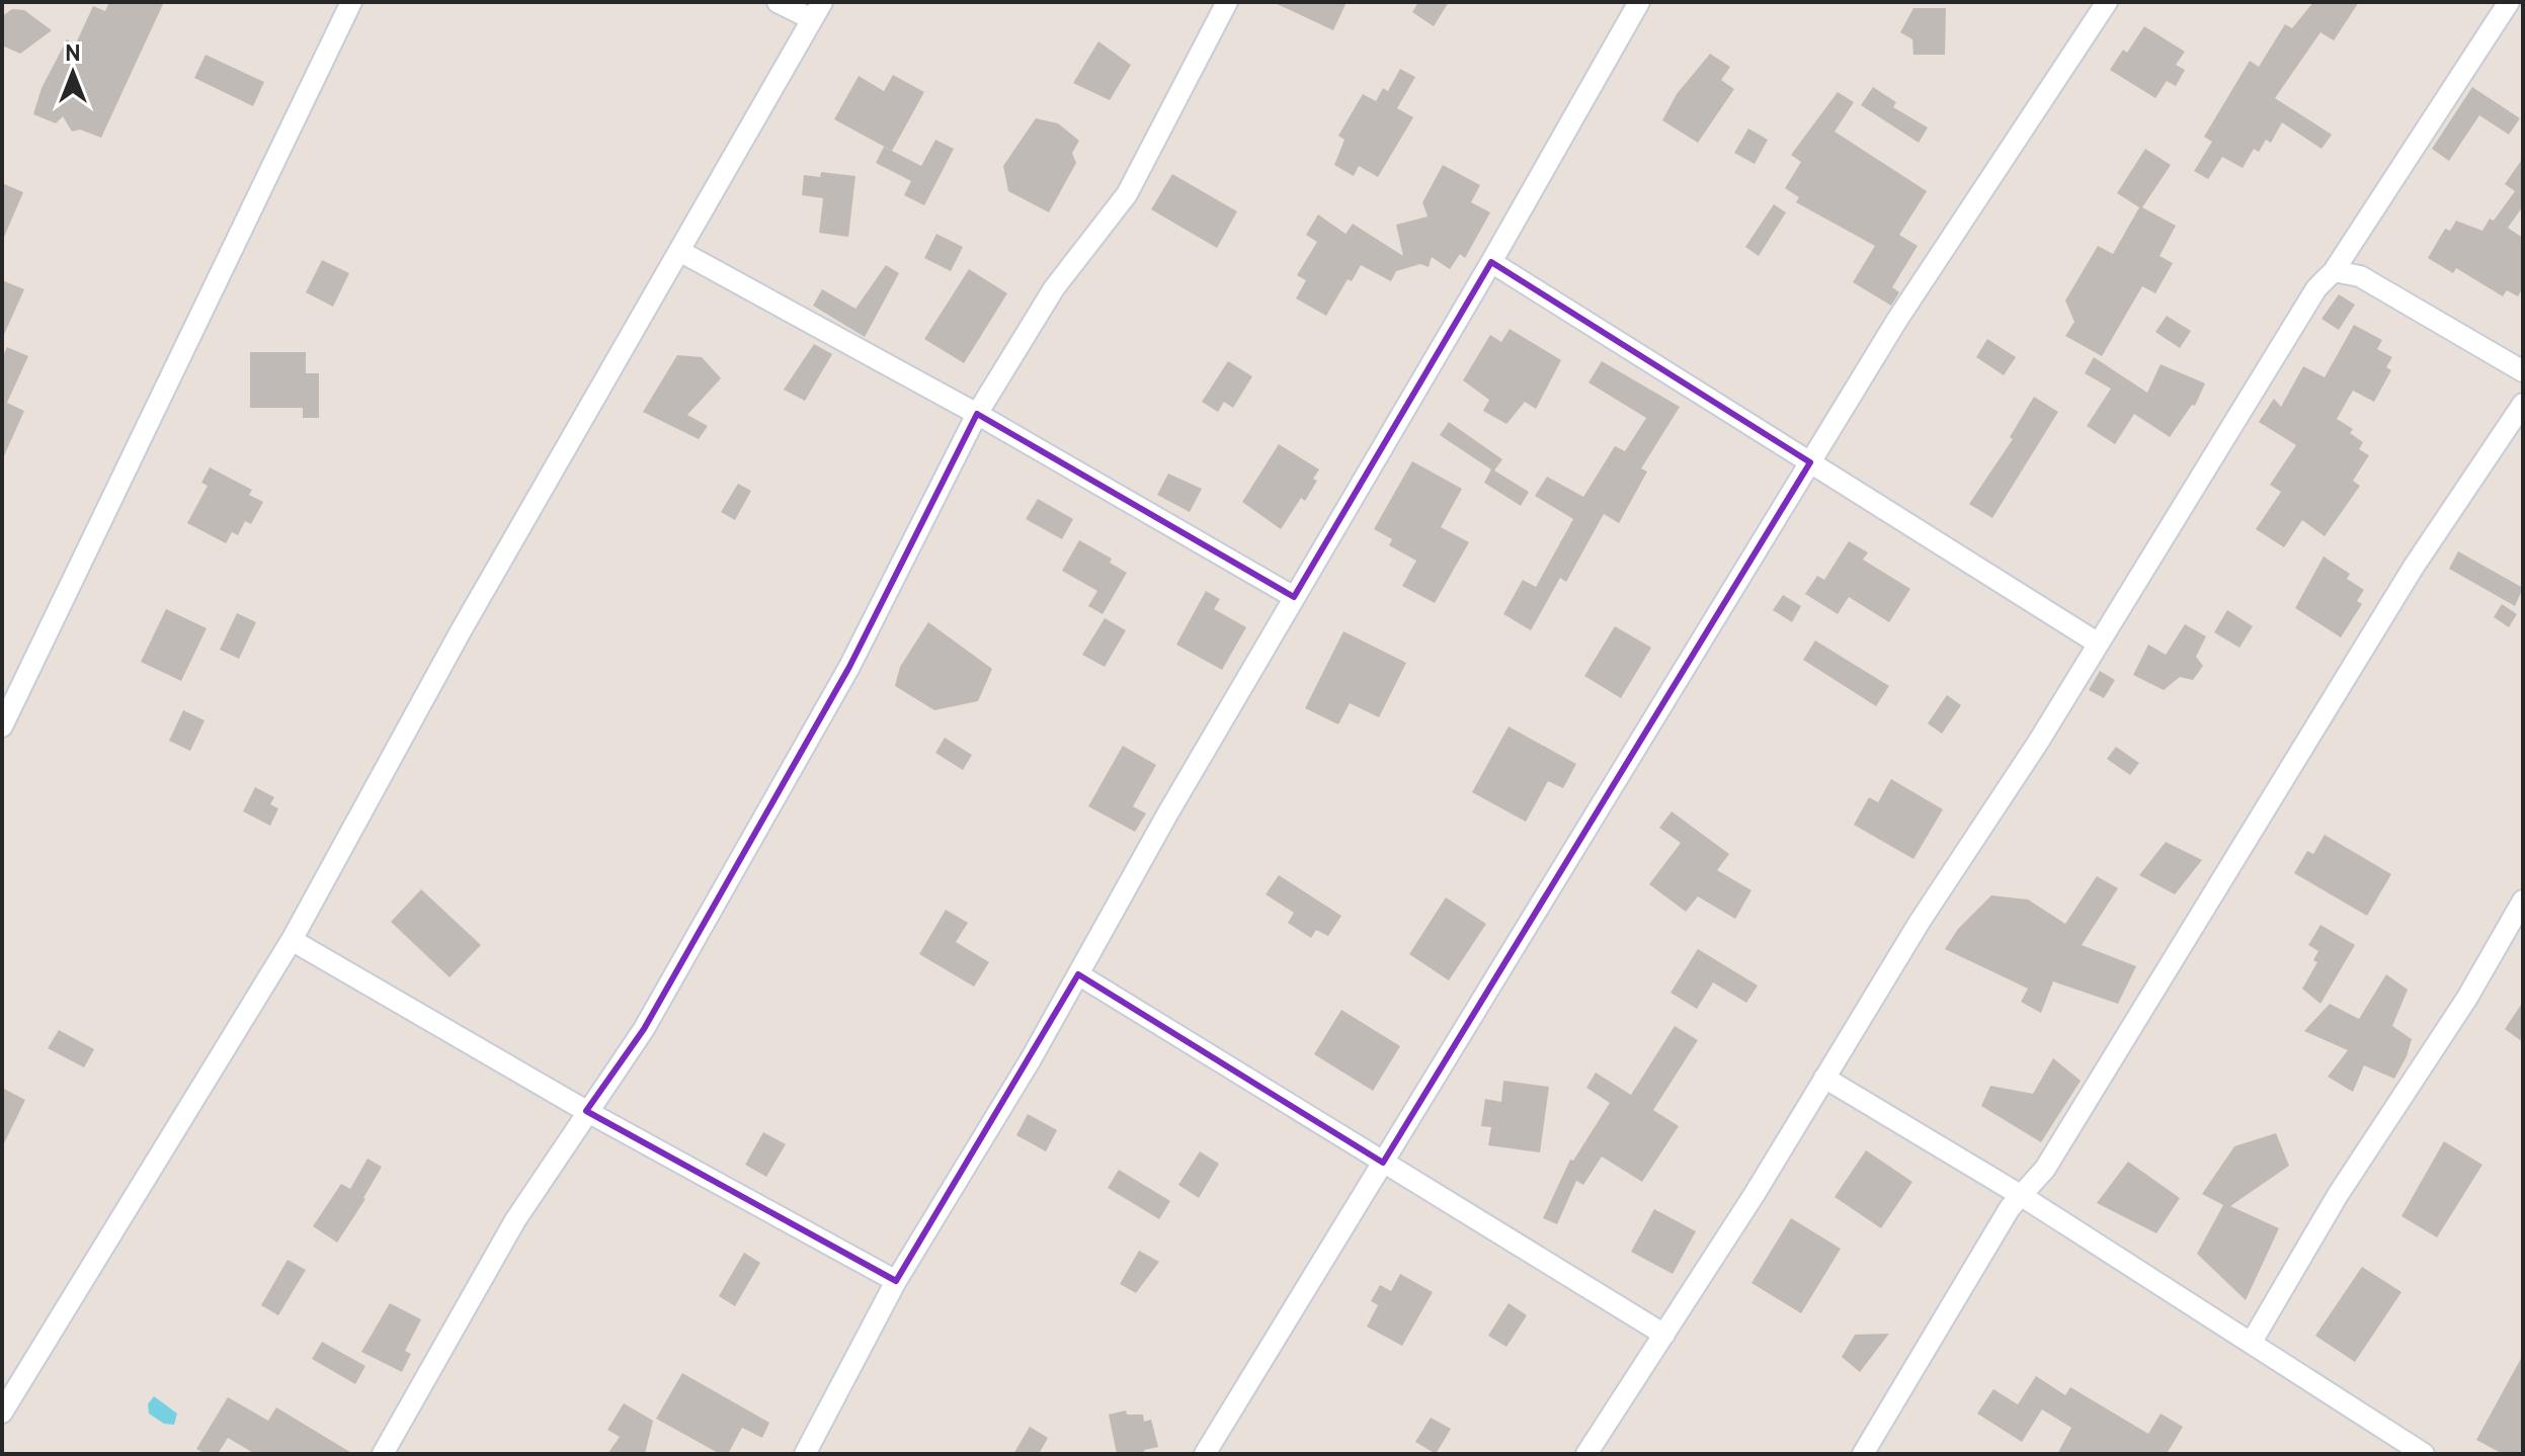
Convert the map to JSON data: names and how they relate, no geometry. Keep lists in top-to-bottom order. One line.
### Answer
{"north":"top"}
